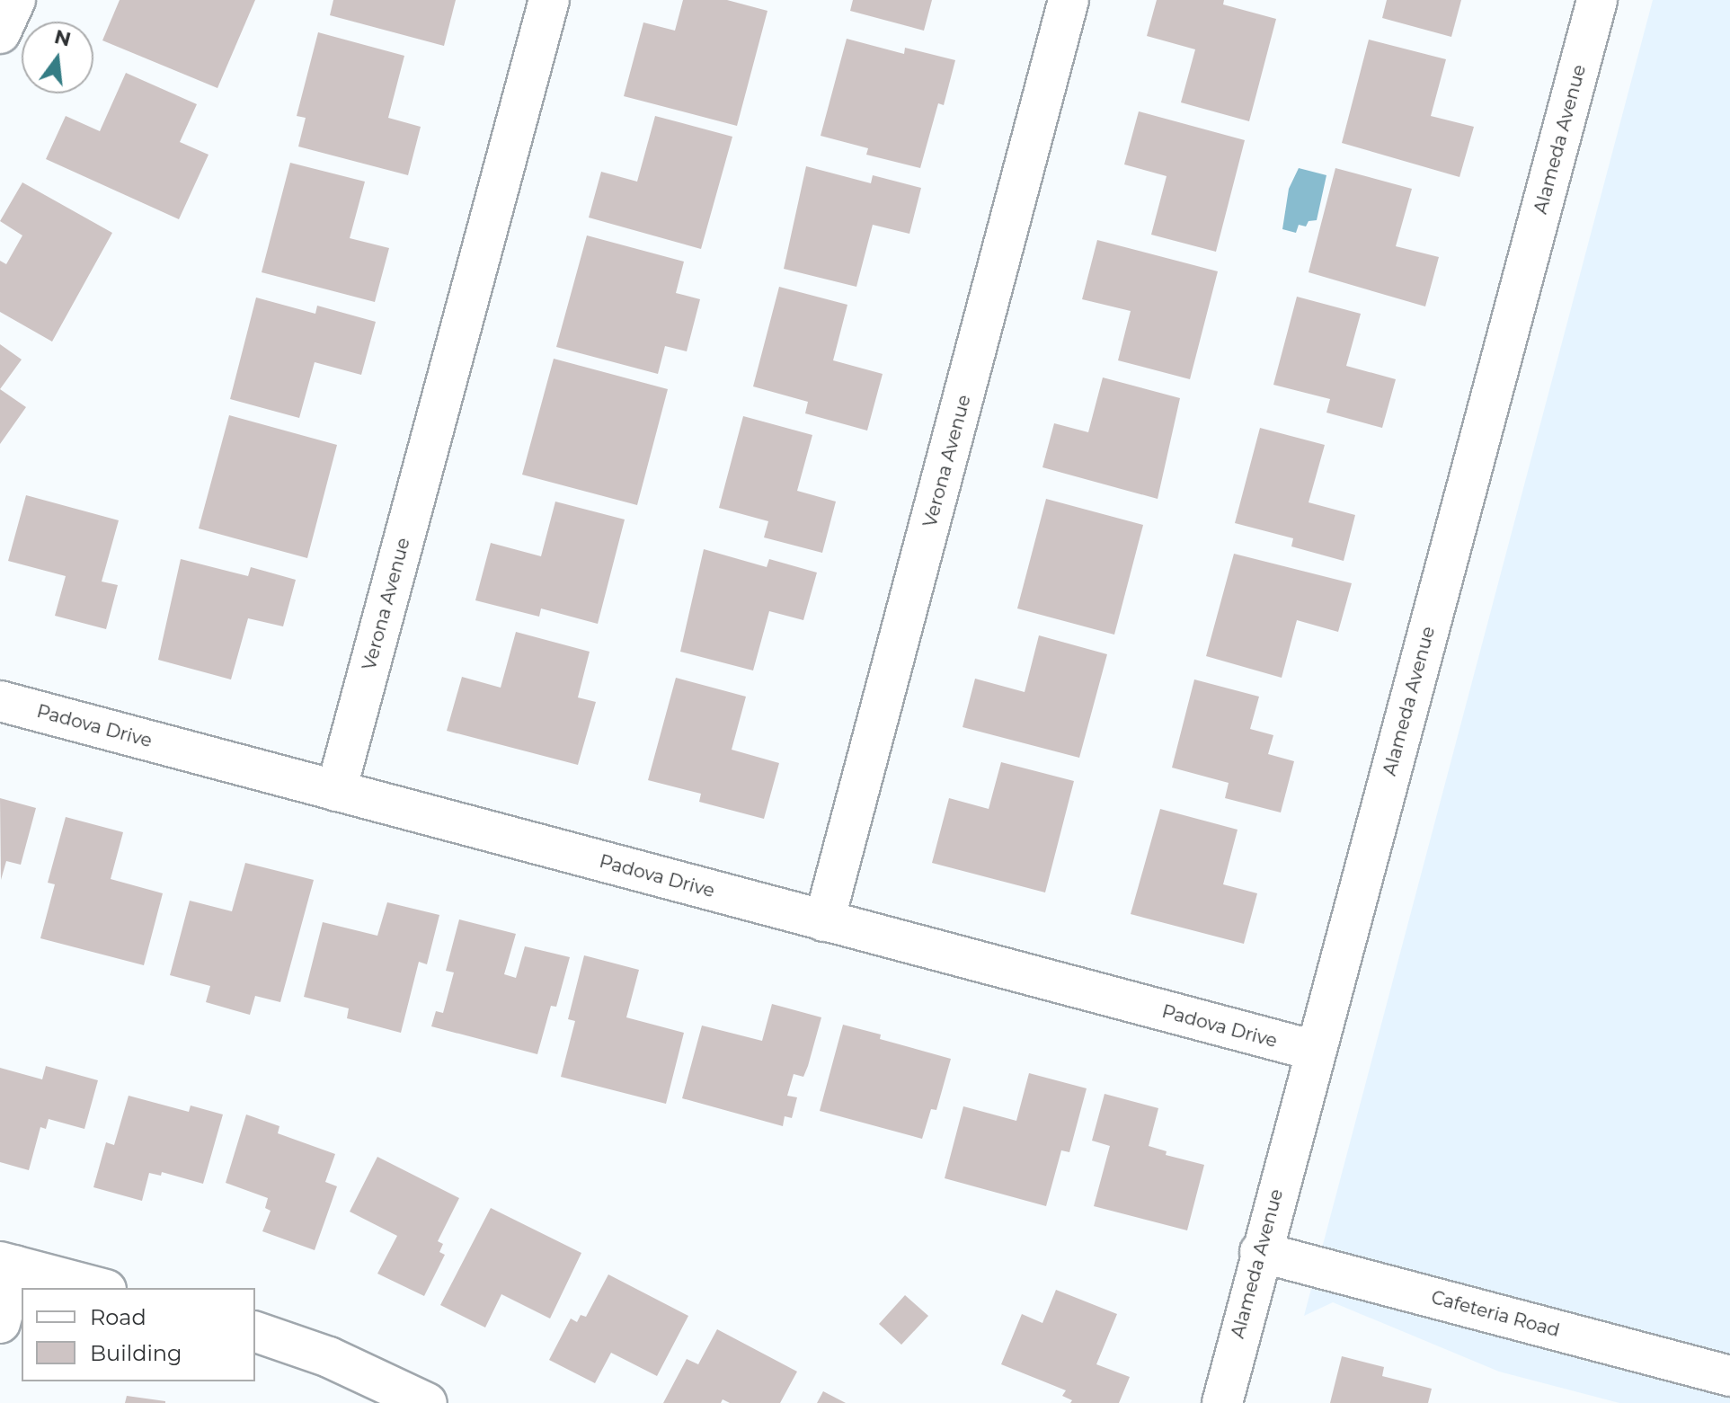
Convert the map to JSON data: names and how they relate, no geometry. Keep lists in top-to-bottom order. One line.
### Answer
{"streets":{"street":["Alameda Avenue","Verona Avenue","Padova Drive","Cafeteria Road"]},"crossings":[["Alameda Avenue","Padova Drive"],["Alameda Avenue","Cafeteria Road"],["Verona Avenue","Padova Drive"]],"legend":["Road","Building"],"north":"top"}
